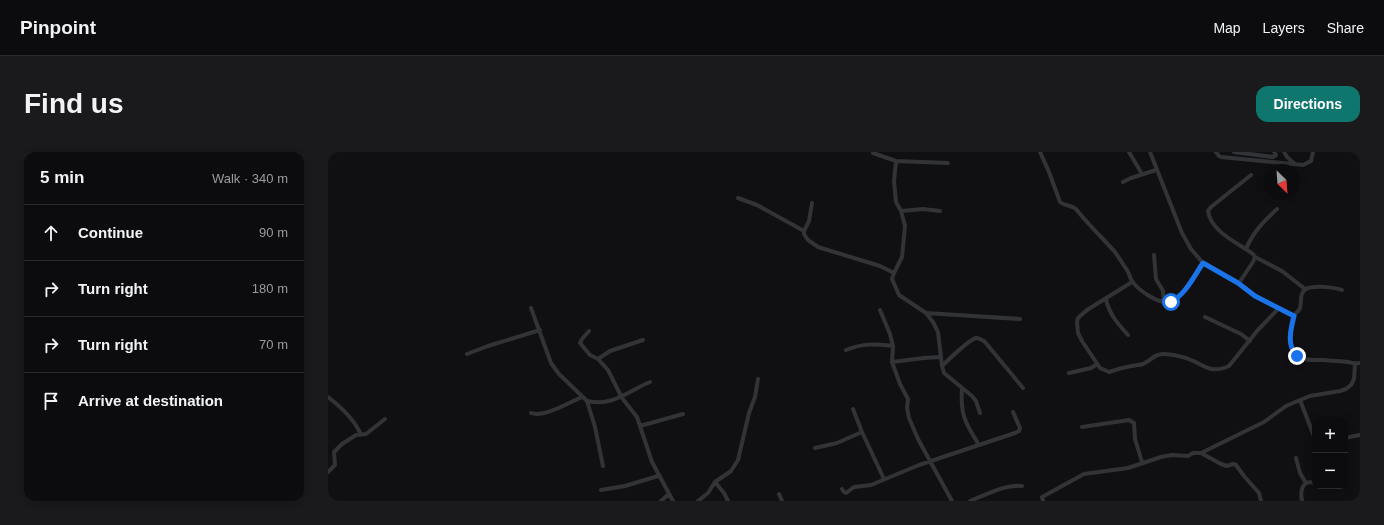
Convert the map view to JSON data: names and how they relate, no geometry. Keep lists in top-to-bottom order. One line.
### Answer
{"north":"bottom right","page":{"header":"Pinpoint","nav":["Map","Layers","Share"],"buttons":"Directions","title":"Find us","heading":["5 min","Walk · 340 m"],"list":[["Continue","90 m"],["Turn right","180 m"],["Turn right","70 m"],"Arrive at destination"],"map_buttons":["+","−"]}}
